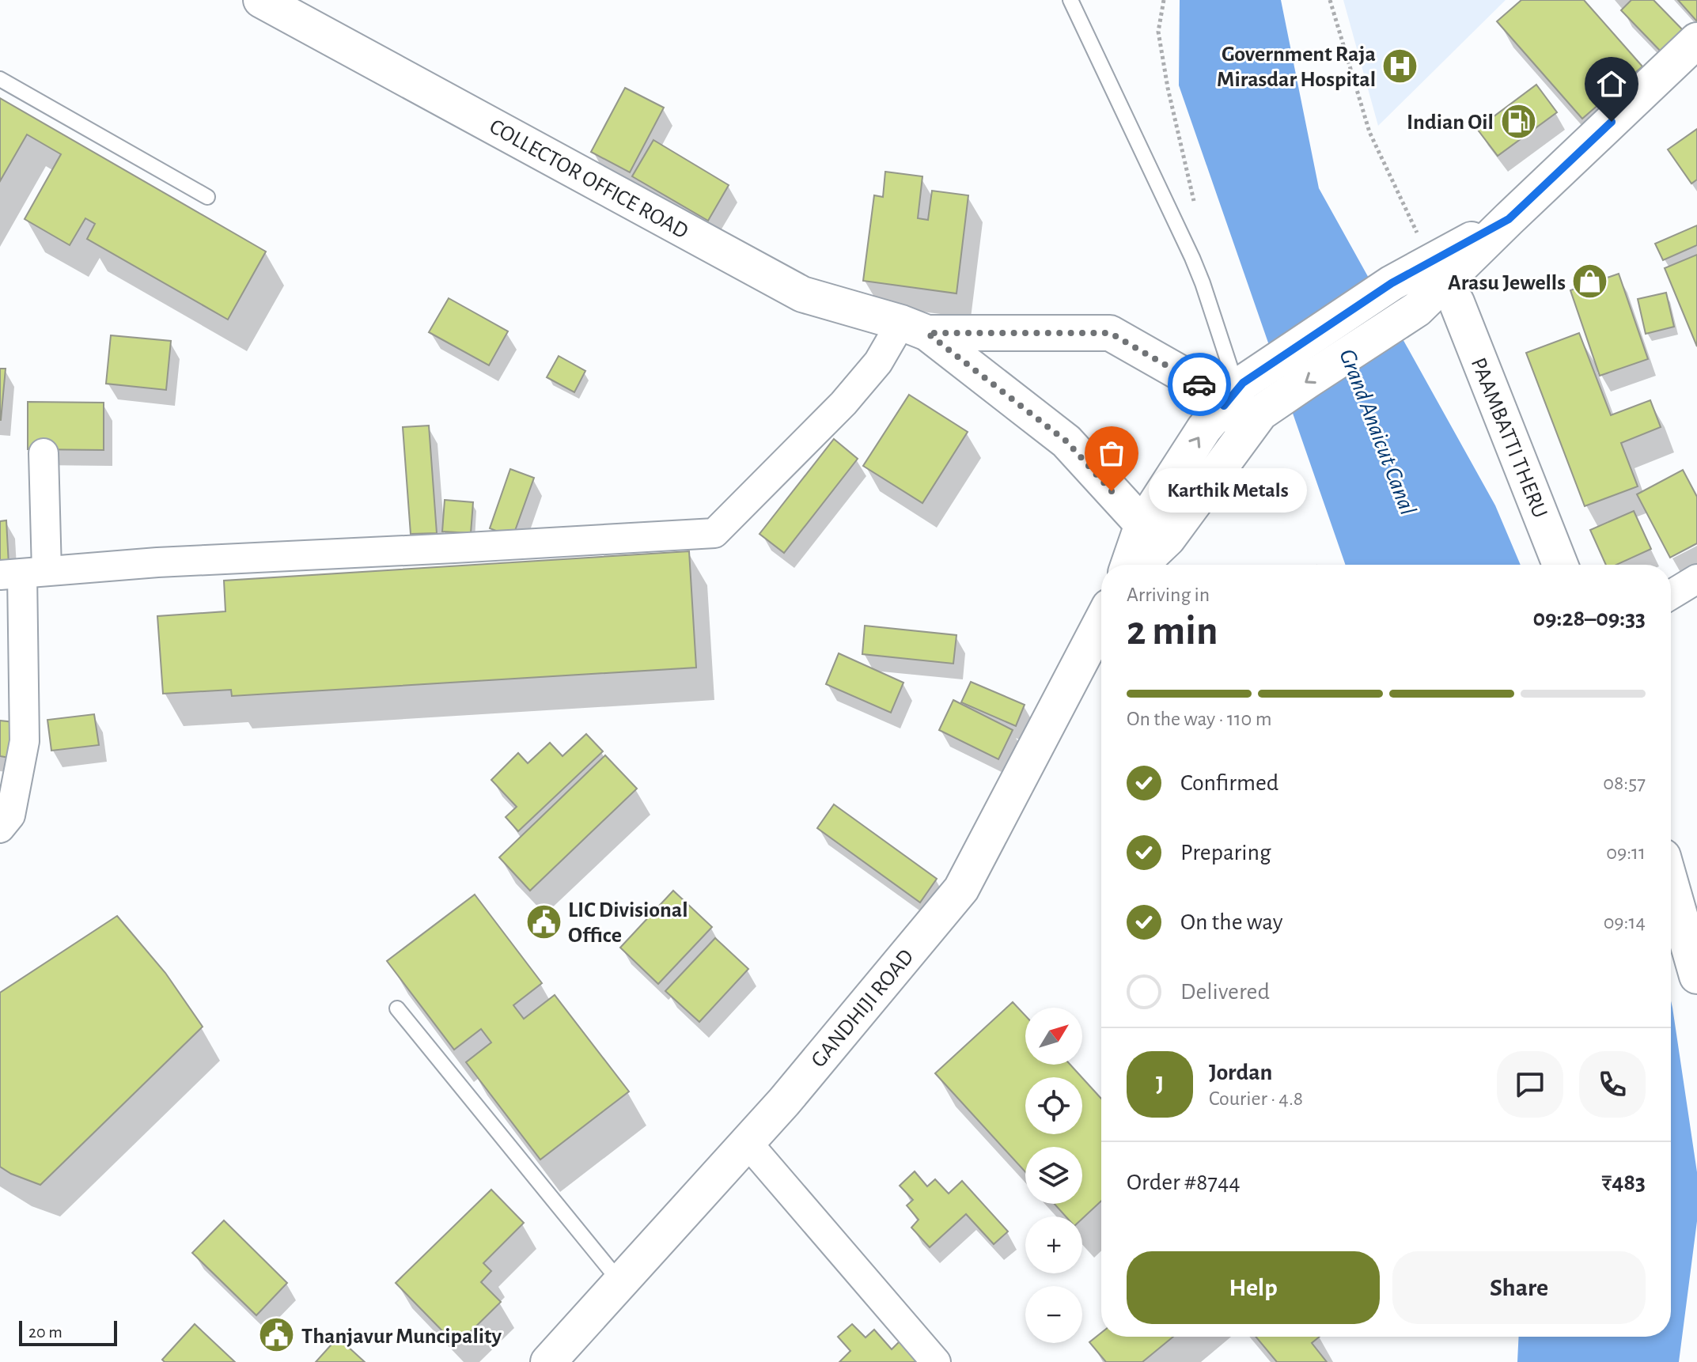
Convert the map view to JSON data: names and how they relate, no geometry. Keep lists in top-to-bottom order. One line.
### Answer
{"streets":{"main road":["COLLECTOR OFFICE ROAD","PAAMBATTI THERU","GANDHIJI ROAD"]},"water":["Grand Anaicut Canal"],"places":{"hospital":["Government Raja Mirasdar Hospital"],"fuel station":["Indian Oil"],"shop":["Arasu Jewells"],"other":["Karthik Metals"],"public building":["LIC Divisional Office","Thanjavur Muncipality"]},"scale_bar":"20 m","north":"top right","page":{"bubble":"Karthik Metals","heading":["2 min","Arriving in","09:28–09:33"],"panel":["Jordan","Courier · 4.8","Order #8744","₹483"],"bar":"On the way · 110 m","list":[["Confirmed","08:57"],["Preparing","09:11"],["On the way","09:14"],"Delivered"],"map_buttons":["+","−"],"round":"J","buttons":["Help","Share"],"scale":"20 m"}}
